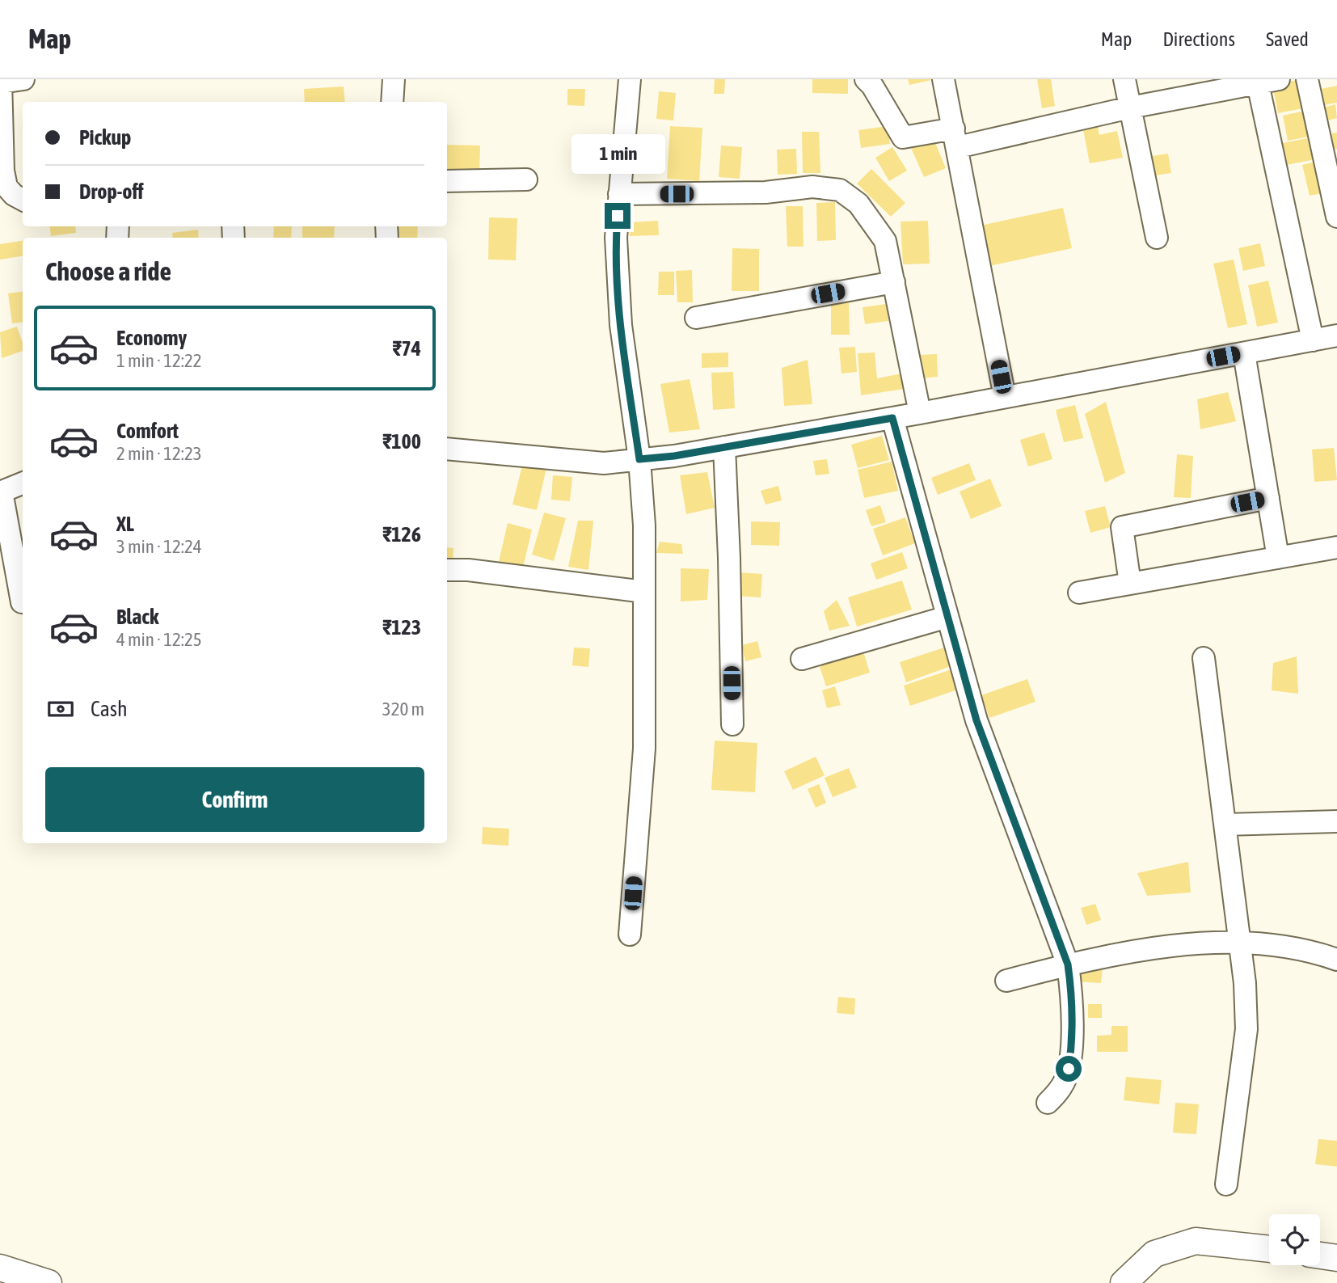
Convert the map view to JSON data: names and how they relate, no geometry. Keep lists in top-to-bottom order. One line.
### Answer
{"page":{"header":"Map","nav":["Map","Directions","Saved"],"banner":["Pickup","Drop-off"],"bubble":"1 min","heading":"Choose a ride","list":[{"name":"Economy","note":"1 min · 12:22","value":"₹74"},{"name":"Comfort","note":"2 min · 12:23","value":"₹100"},{"name":"XL","note":"3 min · 12:24","value":"₹126"},{"name":"Black","note":"4 min · 12:25","value":"₹123"}],"pay":["Cash","320 m"],"buttons":"Confirm"}}
